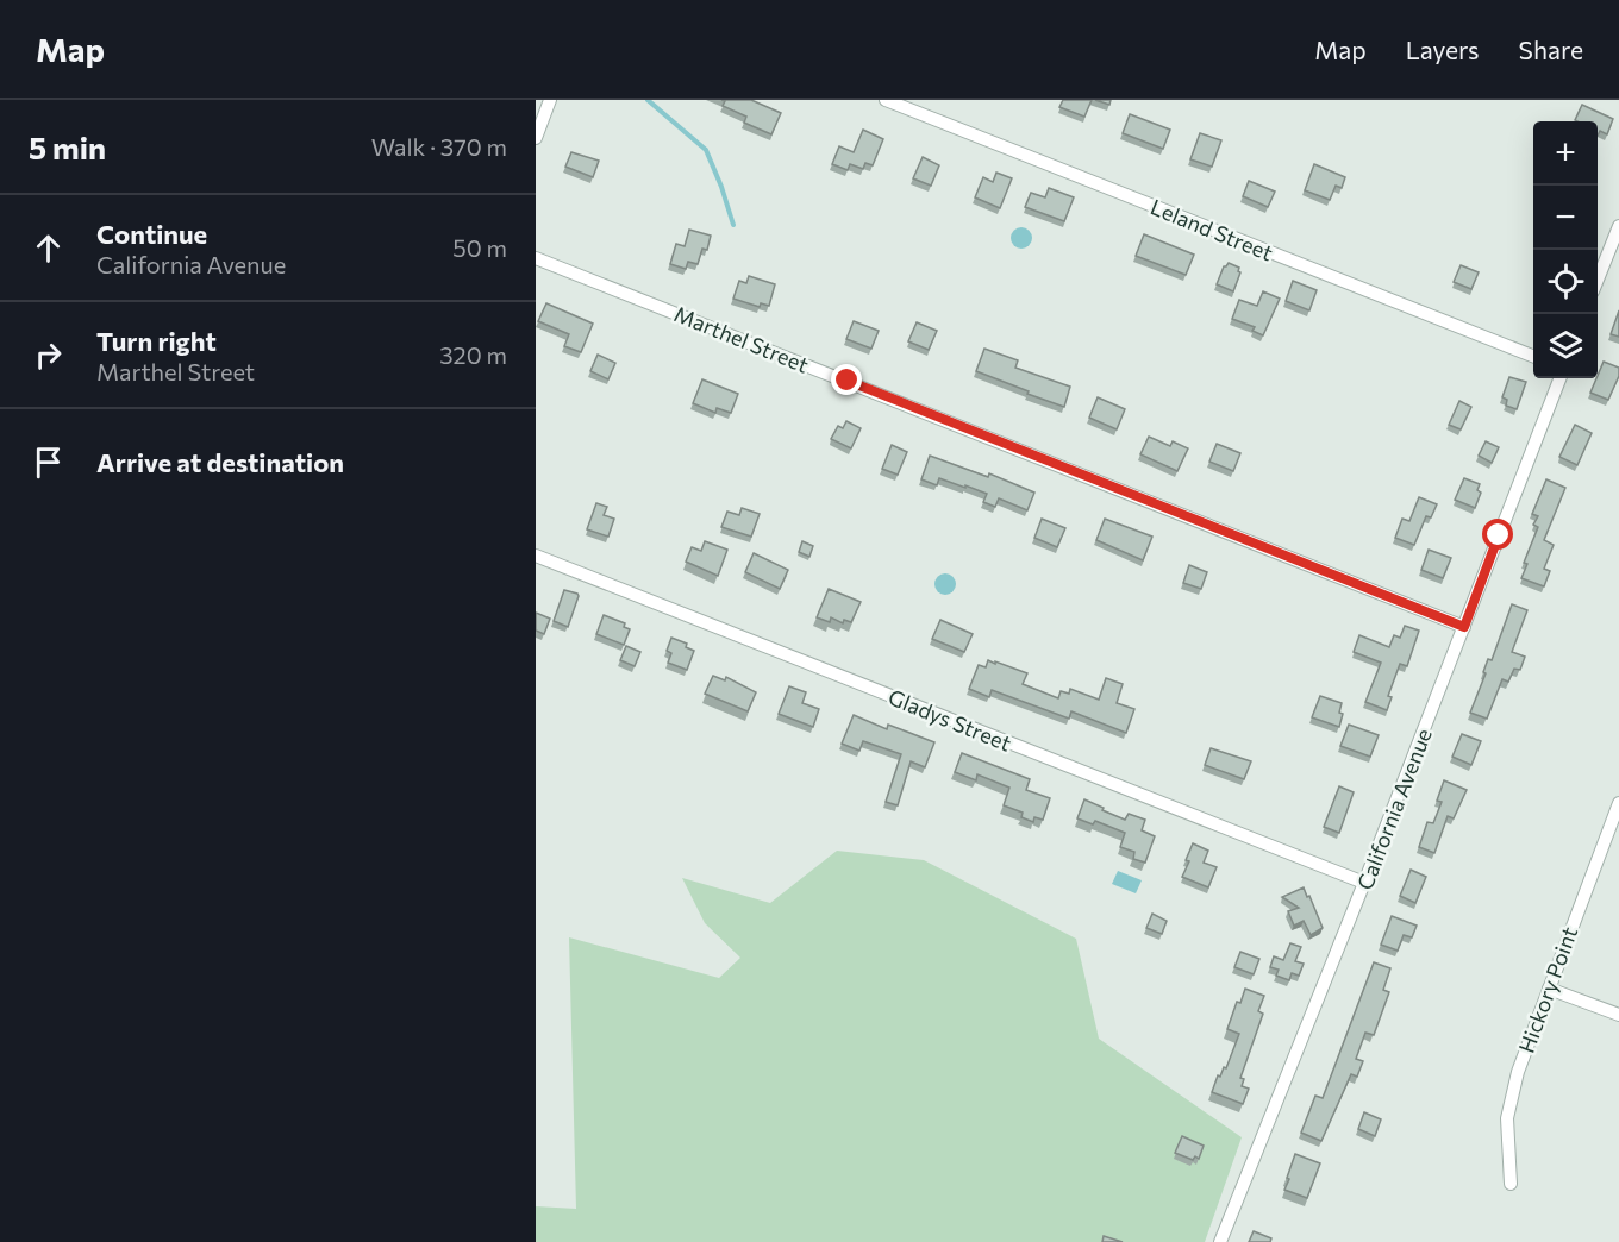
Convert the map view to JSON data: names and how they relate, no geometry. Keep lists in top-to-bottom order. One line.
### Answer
{"streets":{"street":["Leland Street","Marthel Street","Gladys Street","California Avenue","Hickory Point"]},"crossings":[["Marthel Street","California Avenue"],["Gladys Street","California Avenue"]],"page":{"header":"Map","nav":["Map","Layers","Share"],"heading":["5 min","Walk · 370 m"],"map_buttons":["+","−"],"list":[["Continue","California Avenue","50 m"],["Turn right","Marthel Street","320 m"],"Arrive at destination"]}}
